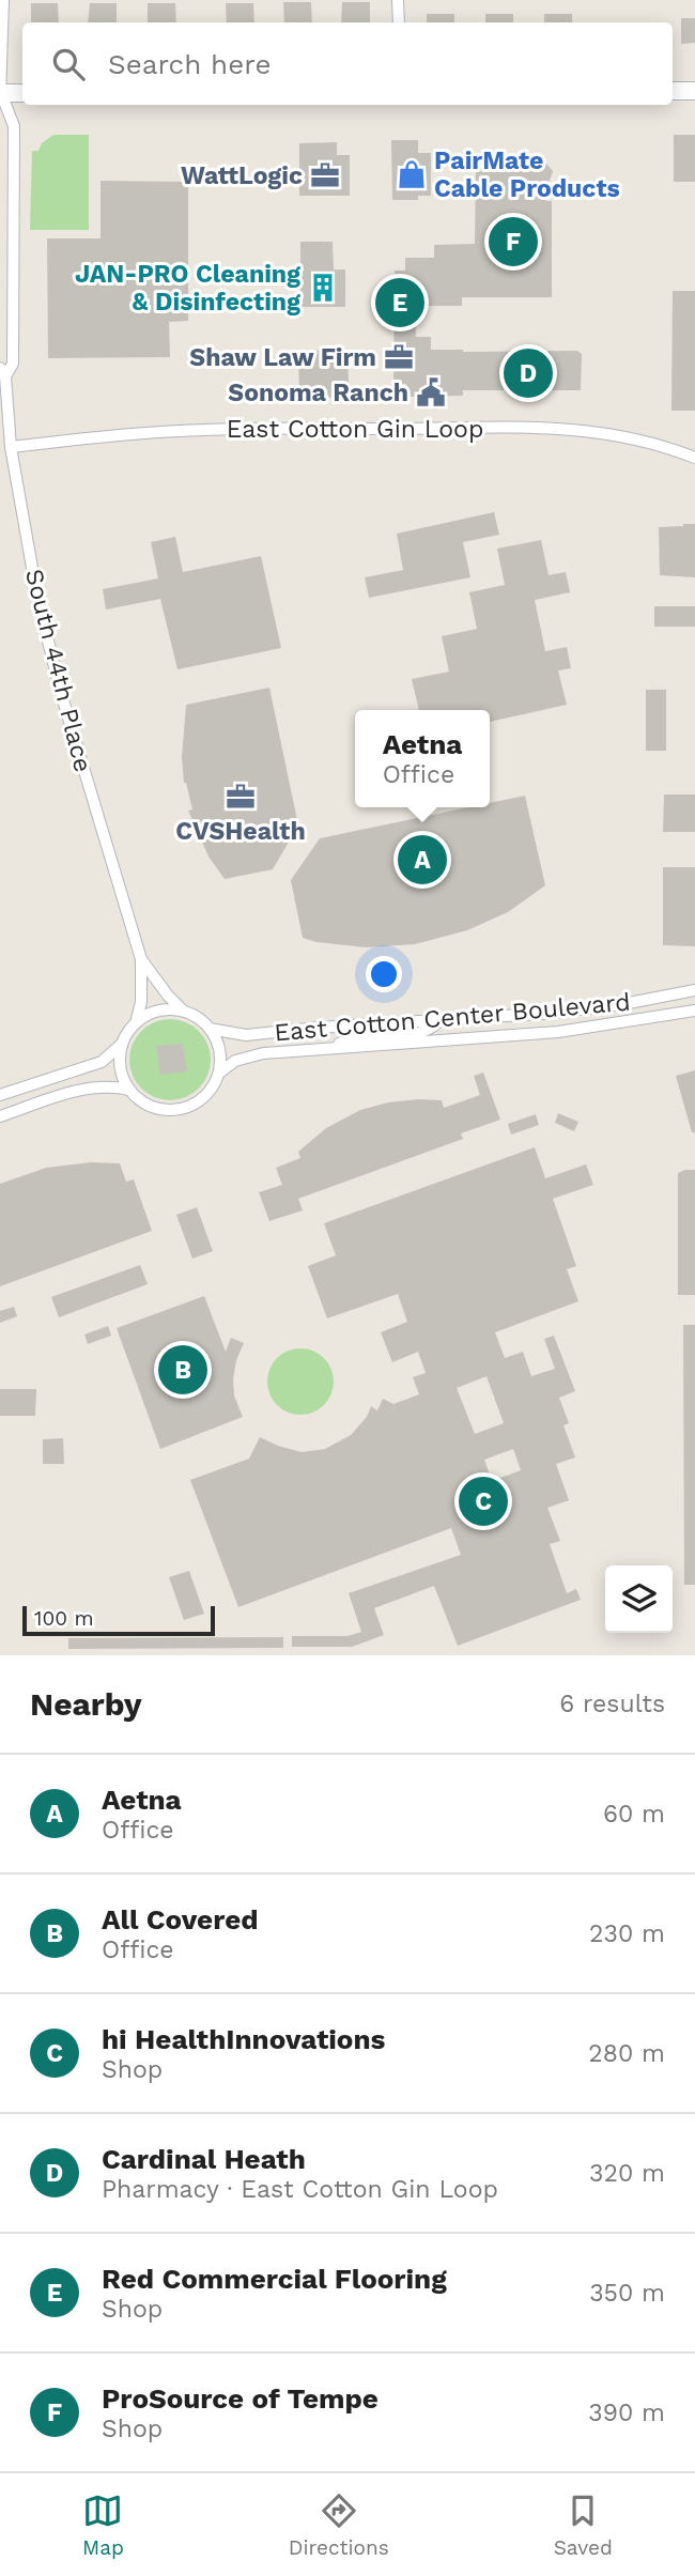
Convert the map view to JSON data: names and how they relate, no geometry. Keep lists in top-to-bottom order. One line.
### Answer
{"streets":{"street":["East Cotton Gin Loop","South 44th Place","East Cotton Center Boulevard"]},"crossings":[["East Cotton Gin Loop","South 44th Place"],["South 44th Place","East Cotton Center Boulevard"]],"places":{"shop":["PairMate Cable Products"],"office":["WattLogic","Shaw Law Firm","CVSHealth"],"building":["JAN-PRO Cleaning & Disinfecting"],"public building":["Sonoma Ranch"]},"scale_bar":"100 m","page":{"search":"Search here","pins":["F","E","D","A","B","C"],"popup":["Aetna","Office"],"scale":"100 m","heading":["Nearby","6 results"],"list":[{"mark":"A","name":"Aetna","note":"Office","value":"60 m"},{"mark":"B","name":"All Covered","note":"Office","value":"230 m"},{"mark":"C","name":"hi HealthInnovations","note":"Shop","value":"280 m"},{"mark":"D","name":"Cardinal Heath","note":"Pharmacy · East Cotton Gin Loop","value":"320 m"},{"mark":"E","name":"Red Commercial Flooring","note":"Shop","value":"350 m"},{"mark":"F","name":"ProSource of Tempe","note":"Shop","value":"390 m"}],"nav":["Map","Directions","Saved"]}}
